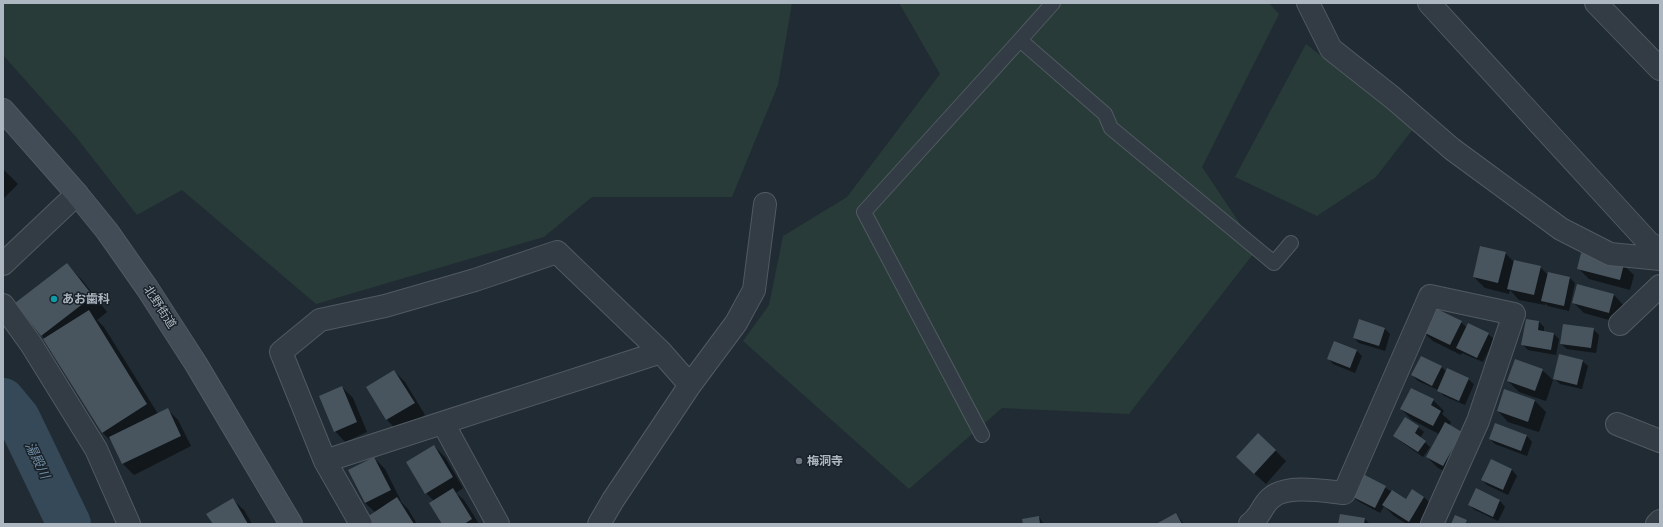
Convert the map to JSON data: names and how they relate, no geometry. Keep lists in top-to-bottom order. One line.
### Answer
{"streets":{"main road":["北野街道"]},"water":["湯殿川"],"places":["あお歯科","梅洞寺"]}
